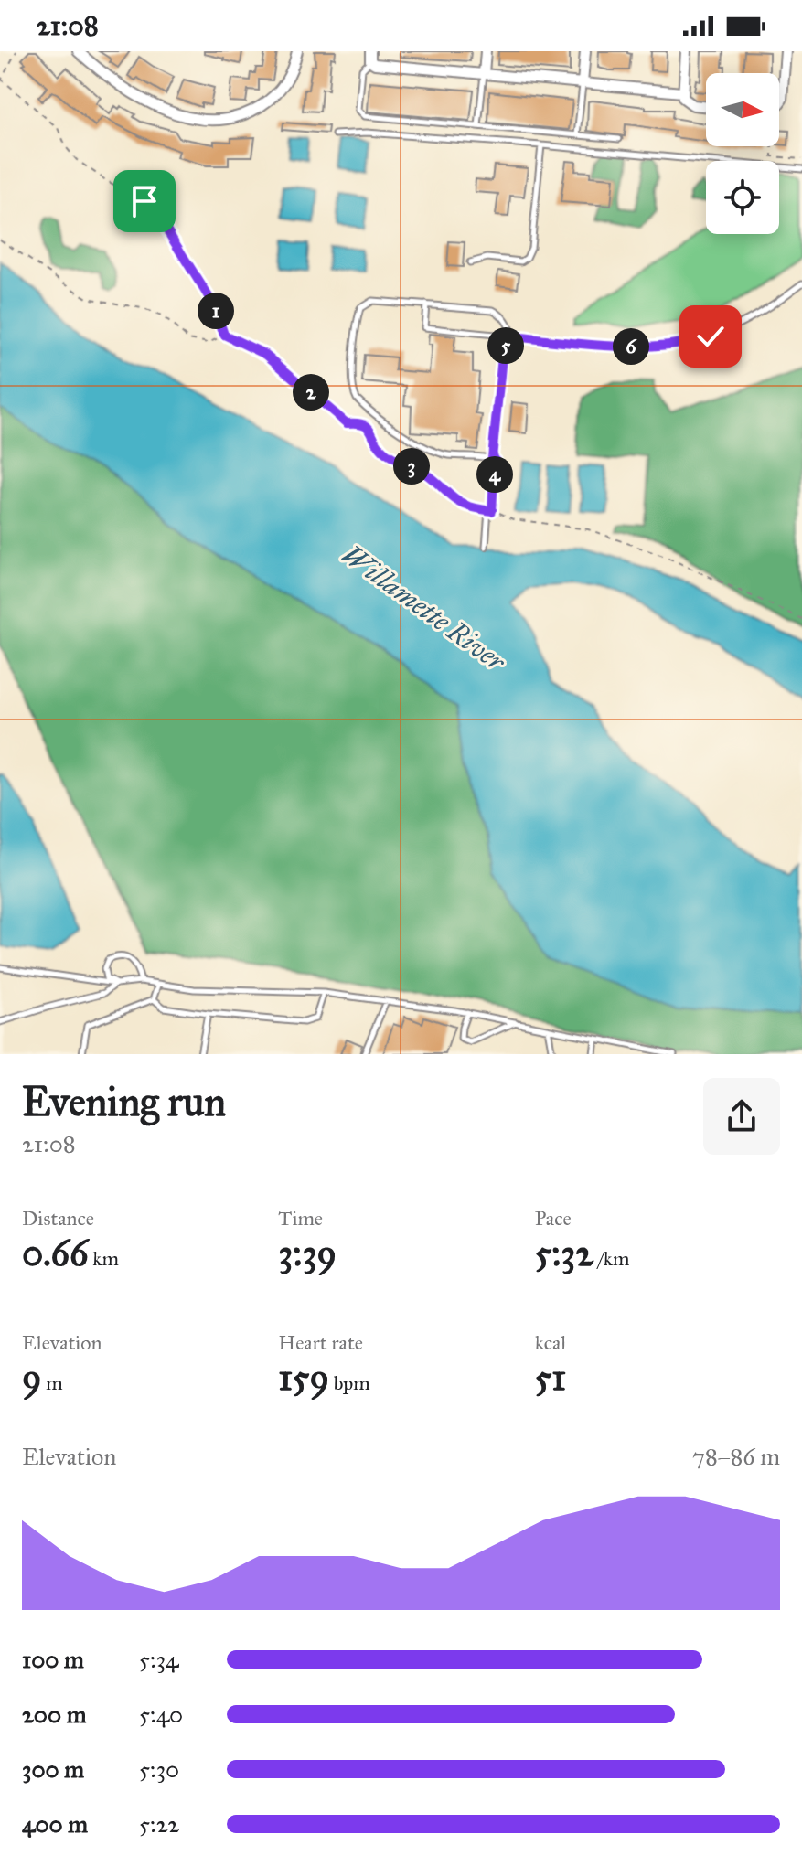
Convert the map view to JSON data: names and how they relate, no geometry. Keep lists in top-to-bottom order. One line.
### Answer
{"water":["Willamette River"],"north":"right","page":{"status":"21:08","pins":["1","5","6","2","3","4"],"heading":["Evening run","21:08"],"stats":[["Distance","0.66 km"],["Time","3:39"],["Pace","5:32 /km"],["Elevation","9 m"],["Heart rate","159 bpm"],["kcal","51"]],"chart":["Elevation","78–86 m"],"list":[{"name":"100 m","note":"5:34"},{"name":"200 m","note":"5:40"},{"name":"300 m","note":"5:30"},{"name":"400 m","note":"5:22"}]}}
